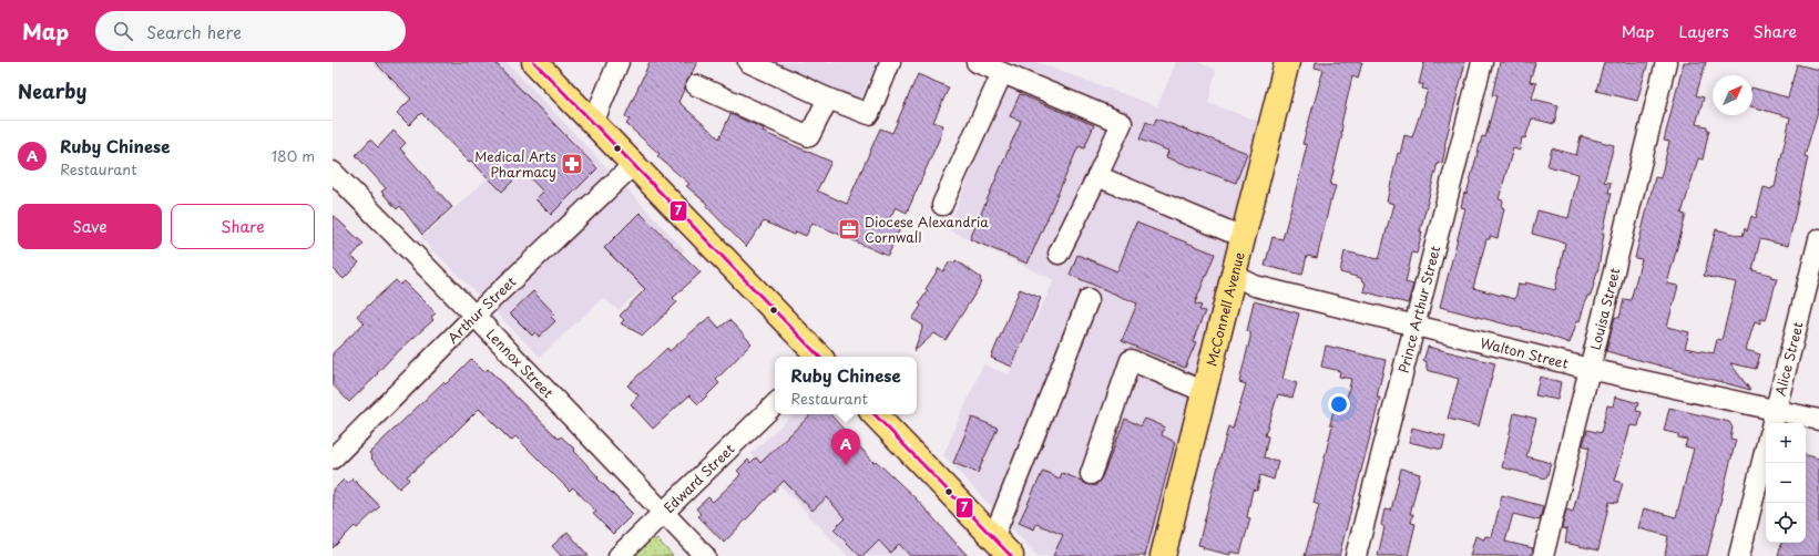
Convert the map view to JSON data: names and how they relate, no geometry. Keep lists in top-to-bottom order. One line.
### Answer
{"streets":{"main road":["McConnell Avenue"],"street":["Prince Arthur Street","Louisa Street","Arthur Street","Walton Street","Alice Street","Lennox Street","Edward Street"]},"crossings":[["McConnell Avenue","Walton Street"],["Prince Arthur Street","Walton Street"],["Louisa Street","Walton Street"],["Arthur Street","Lennox Street"],["Walton Street","Alice Street"],["Lennox Street","Edward Street"]],"places":{"pharmacy":["Medical Arts Pharmacy"],"office":["Diocese Alexandria Cornwall"]},"lines":["transit line 7"],"north":"top right","page":{"header":"Map","search":"Search here","nav":["Map","Layers","Share"],"heading":"Nearby","list":[{"mark":"A","name":"Ruby Chinese","note":"Restaurant","value":"180 m"}],"buttons":["Save","Share"],"popup":["Ruby Chinese","Restaurant"],"map_buttons":["+","−"],"pins":"A"}}
